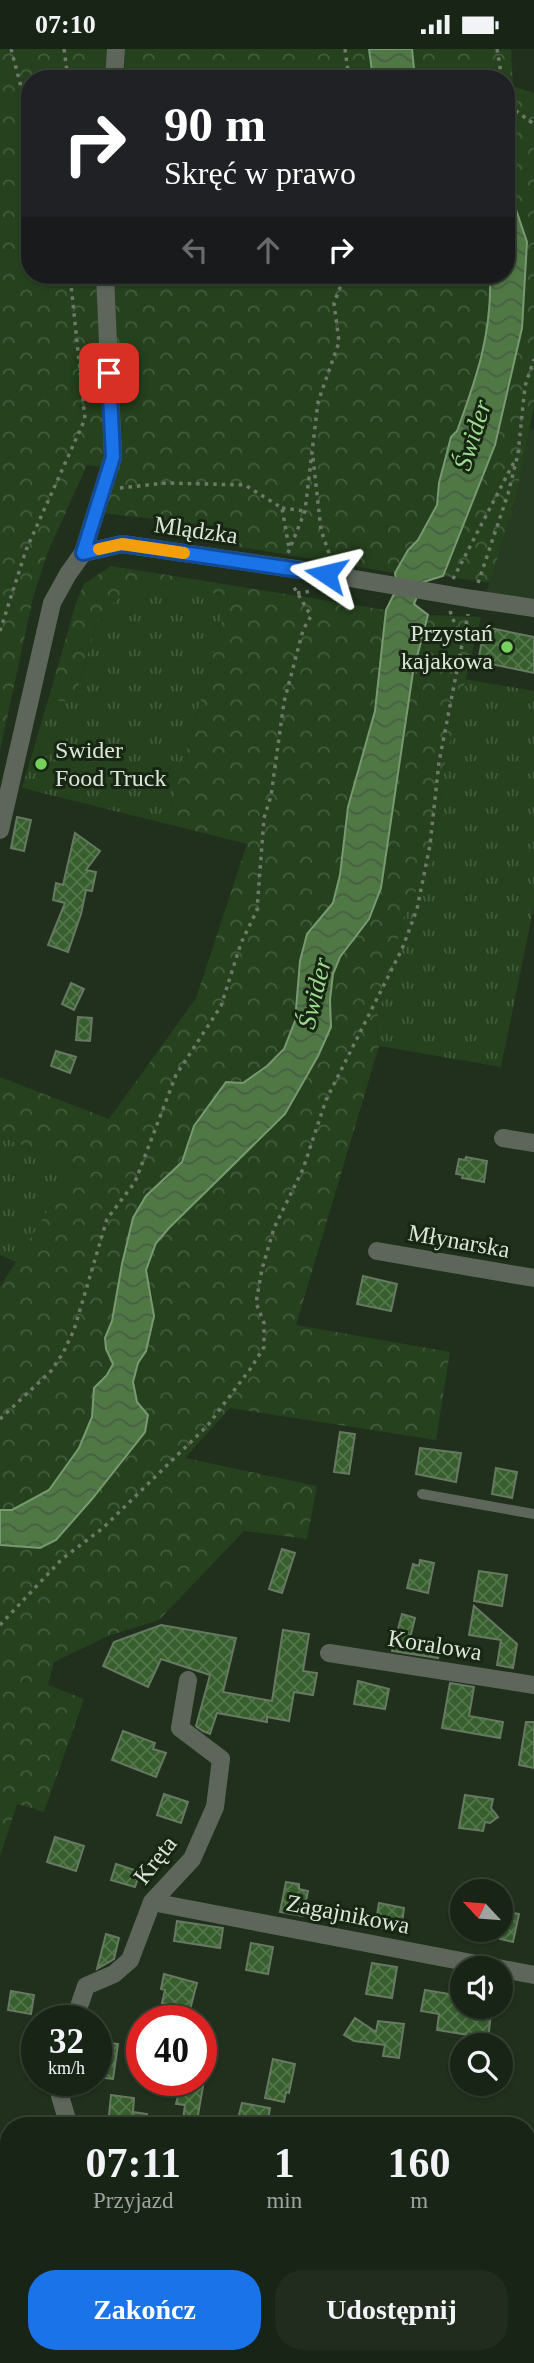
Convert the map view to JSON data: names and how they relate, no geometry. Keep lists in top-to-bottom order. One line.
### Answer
{"streets":{"street":["Mlądzka","Młynarska","Koralowa","Kręta","Zagajnikowa"]},"crossings":[["Kręta","Zagajnikowa"]],"water":["Świder"],"places":["Przystań kajakowa","Swider Food Truck"],"north":"top left","page":{"status":"07:10","turn":["90 m","Skręć w prawo"],"speed":"32 km/h","limit":"40","eta":["07:11","Przyjazd","1","min","160","m"],"buttons":["Zakończ","Udostępnij"]}}
